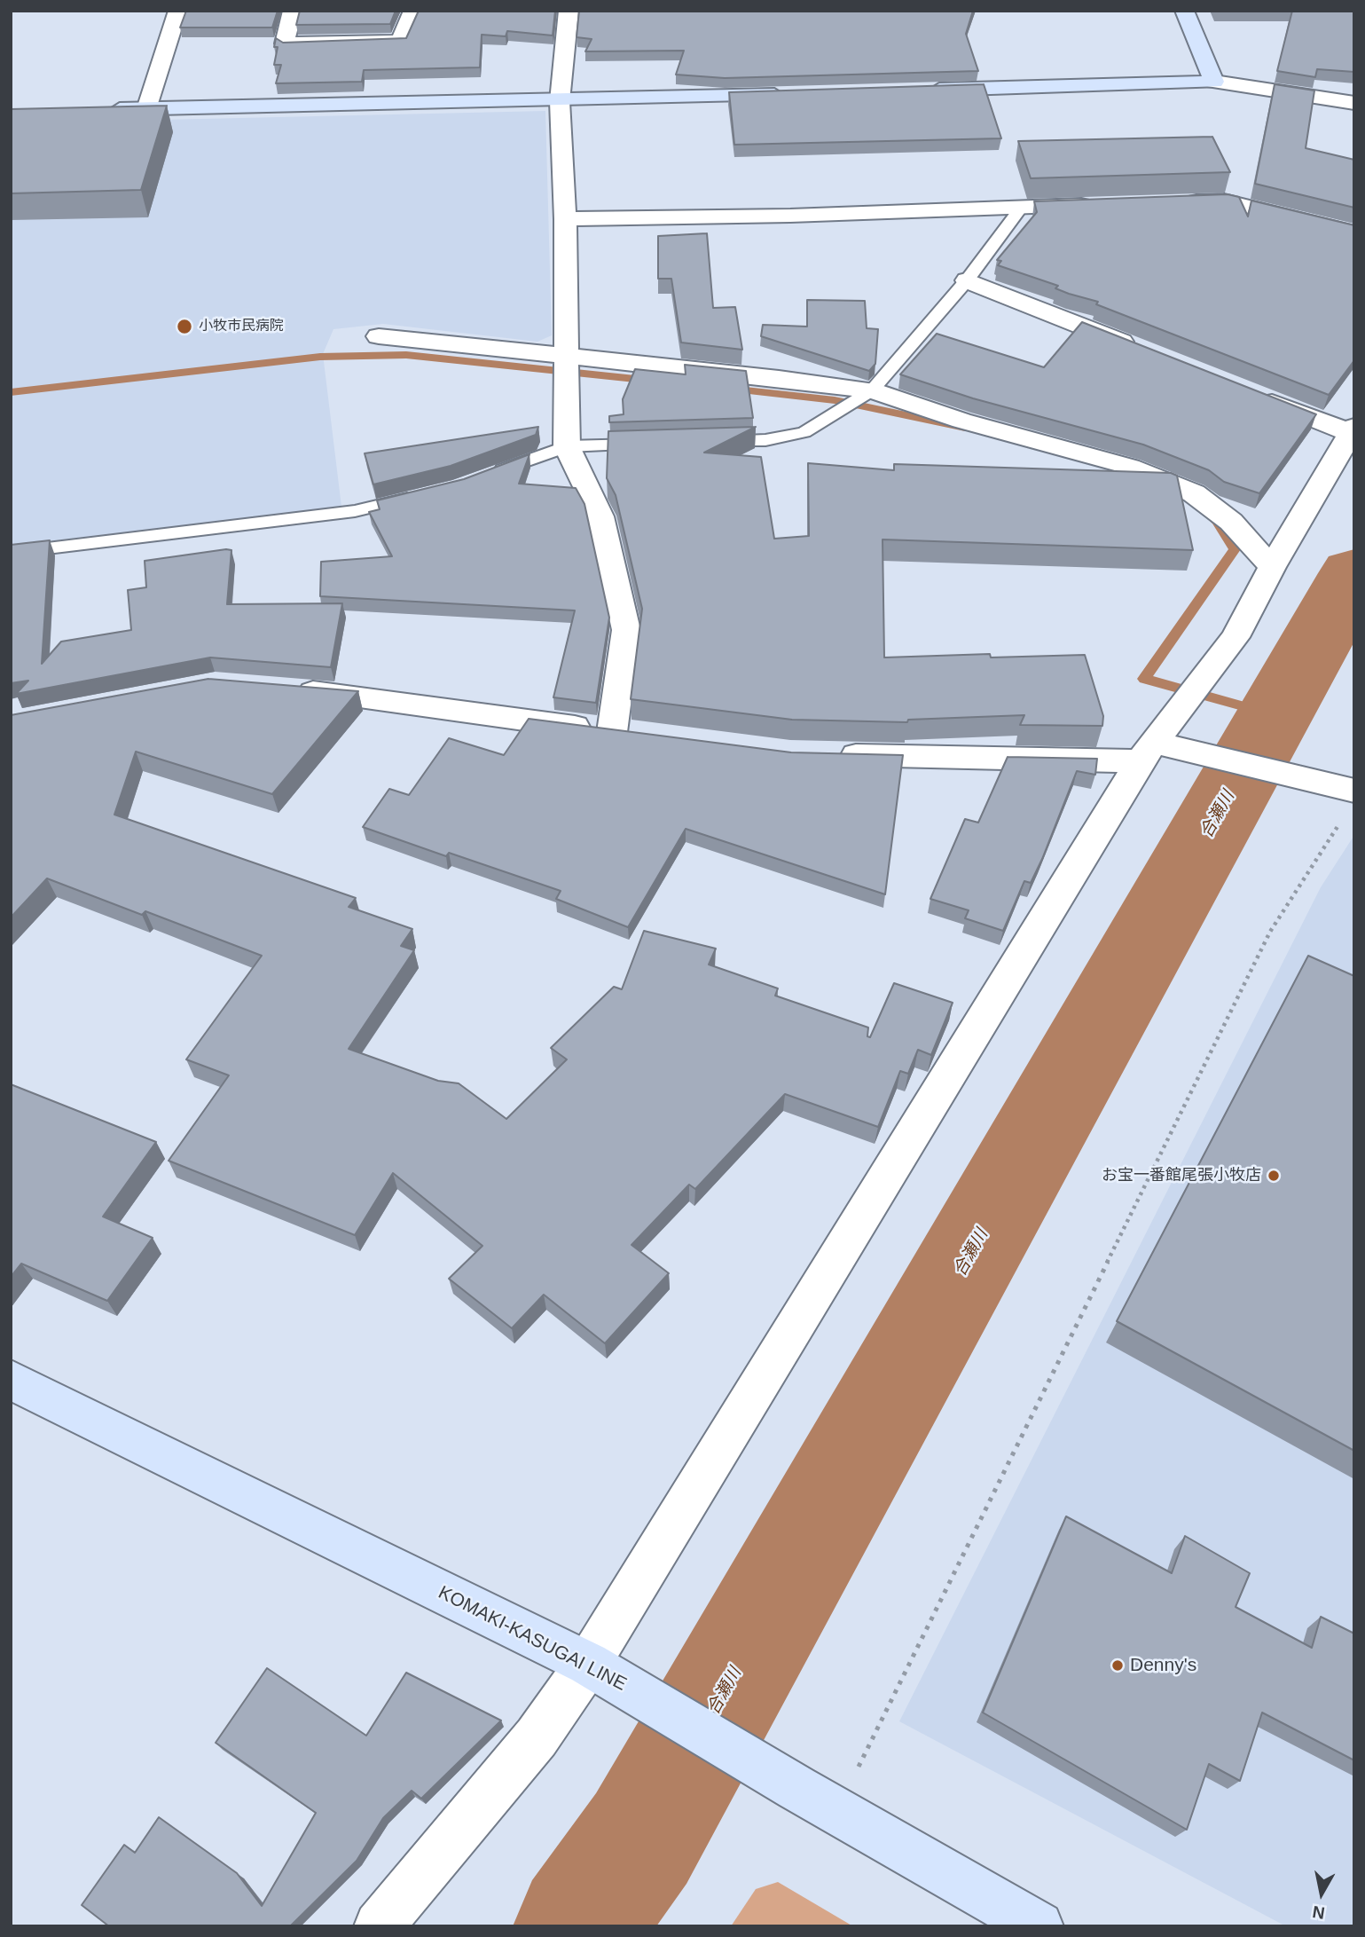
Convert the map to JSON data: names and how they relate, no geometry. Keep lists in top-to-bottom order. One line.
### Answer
{"streets":{"street":["KOMAKI-KASUGAI LINE"]},"water":["合瀬川"],"places":["小牧市民病院","お宝一番館尾張小牧店","Denny's"],"north":"bottom"}
